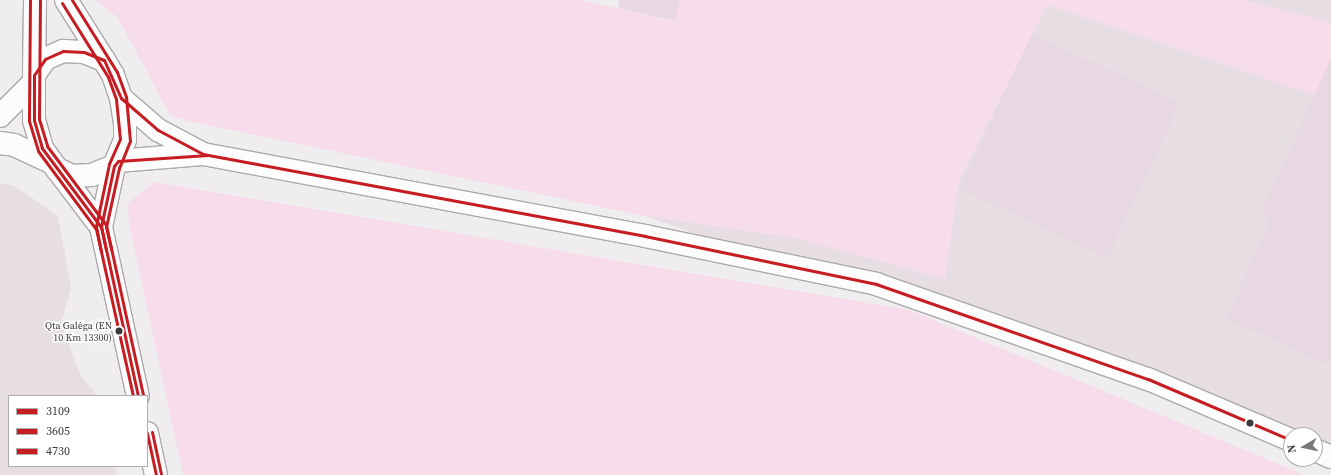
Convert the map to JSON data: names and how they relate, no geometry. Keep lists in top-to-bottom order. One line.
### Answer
{"places":["Qta Galêga (EN 10 Km 13300)"],"lines":["transit line 3605","transit line 4730","transit line 3109"],"legend":["3109","3605","4730"],"north":"left"}
